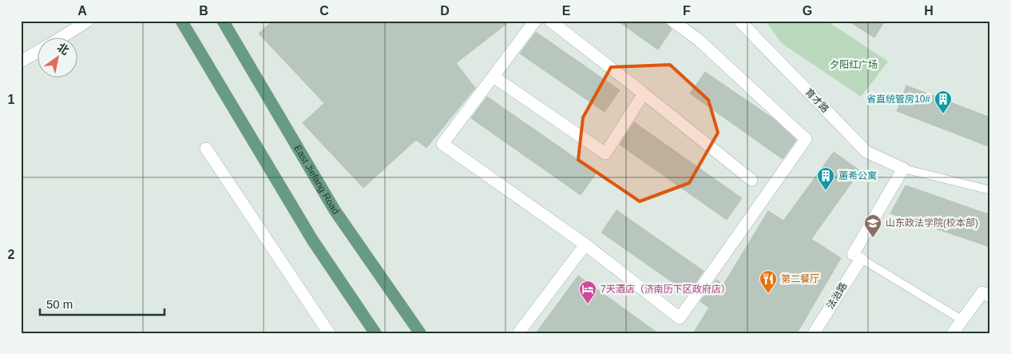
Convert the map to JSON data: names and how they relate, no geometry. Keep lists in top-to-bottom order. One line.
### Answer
{"streets":{"main road":["East Jiefang Road"],"street":["育才路","法治路"]},"parks":["夕阳红广场"],"places":{"building":["省直统管房10#","蕙希公寓"],"school or university":["山东政法学院(校本部)"],"restaurant":["第二餐厅"],"hotel":["7天酒店（济南历下区政府店）"]},"scale_bar":"50 m","north":"top right","grid":{"columns":["A","B","C","D","E","F","G","H"],"rows":["1","2"]}}
